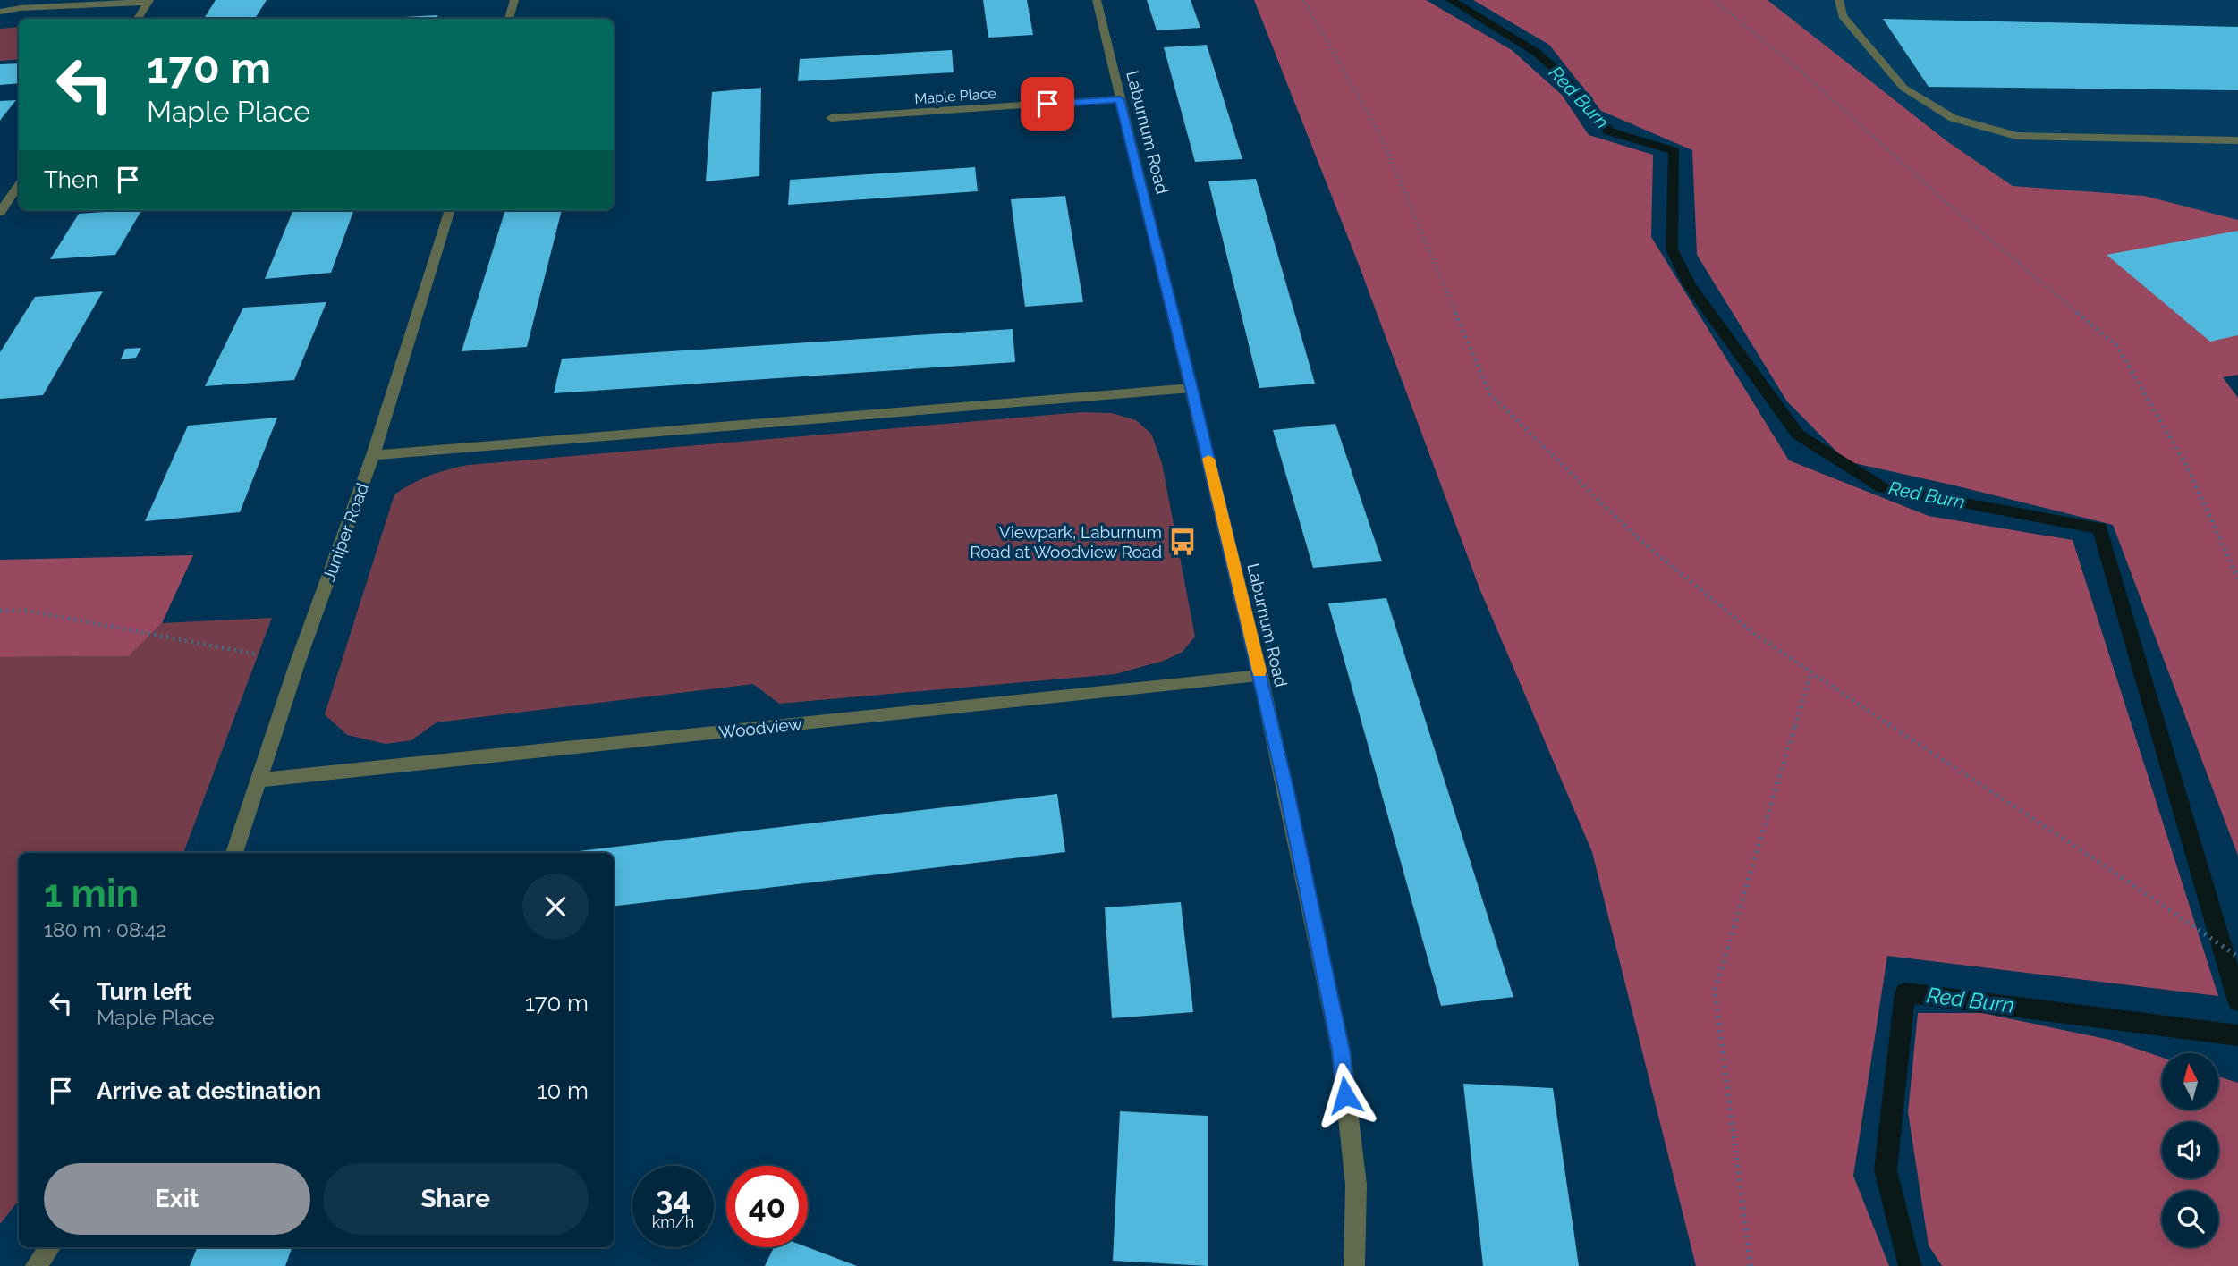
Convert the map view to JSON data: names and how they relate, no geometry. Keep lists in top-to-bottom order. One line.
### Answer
{"streets":{"street":["Maple Place","Laburnum Road","Juniper Road","Woodview"]},"crossings":[["Maple Place","Laburnum Road"],["Laburnum Road","Woodview"],["Juniper Road","Woodview"]],"water":["Red Burn"],"places":{"bus stop":["Viewpark, Laburnum Road at Woodview Road"]},"north":"top","page":{"turn":["170 m","Maple Place"],"then":"Then","heading":["1 min","180 m · 08:42"],"list":[{"name":"Turn left","note":"Maple Place","value":"170 m"},{"name":"Arrive at destination","value":"10 m"}],"buttons":["Exit","Share"],"speed":"34 km/h","limit":"40"}}
